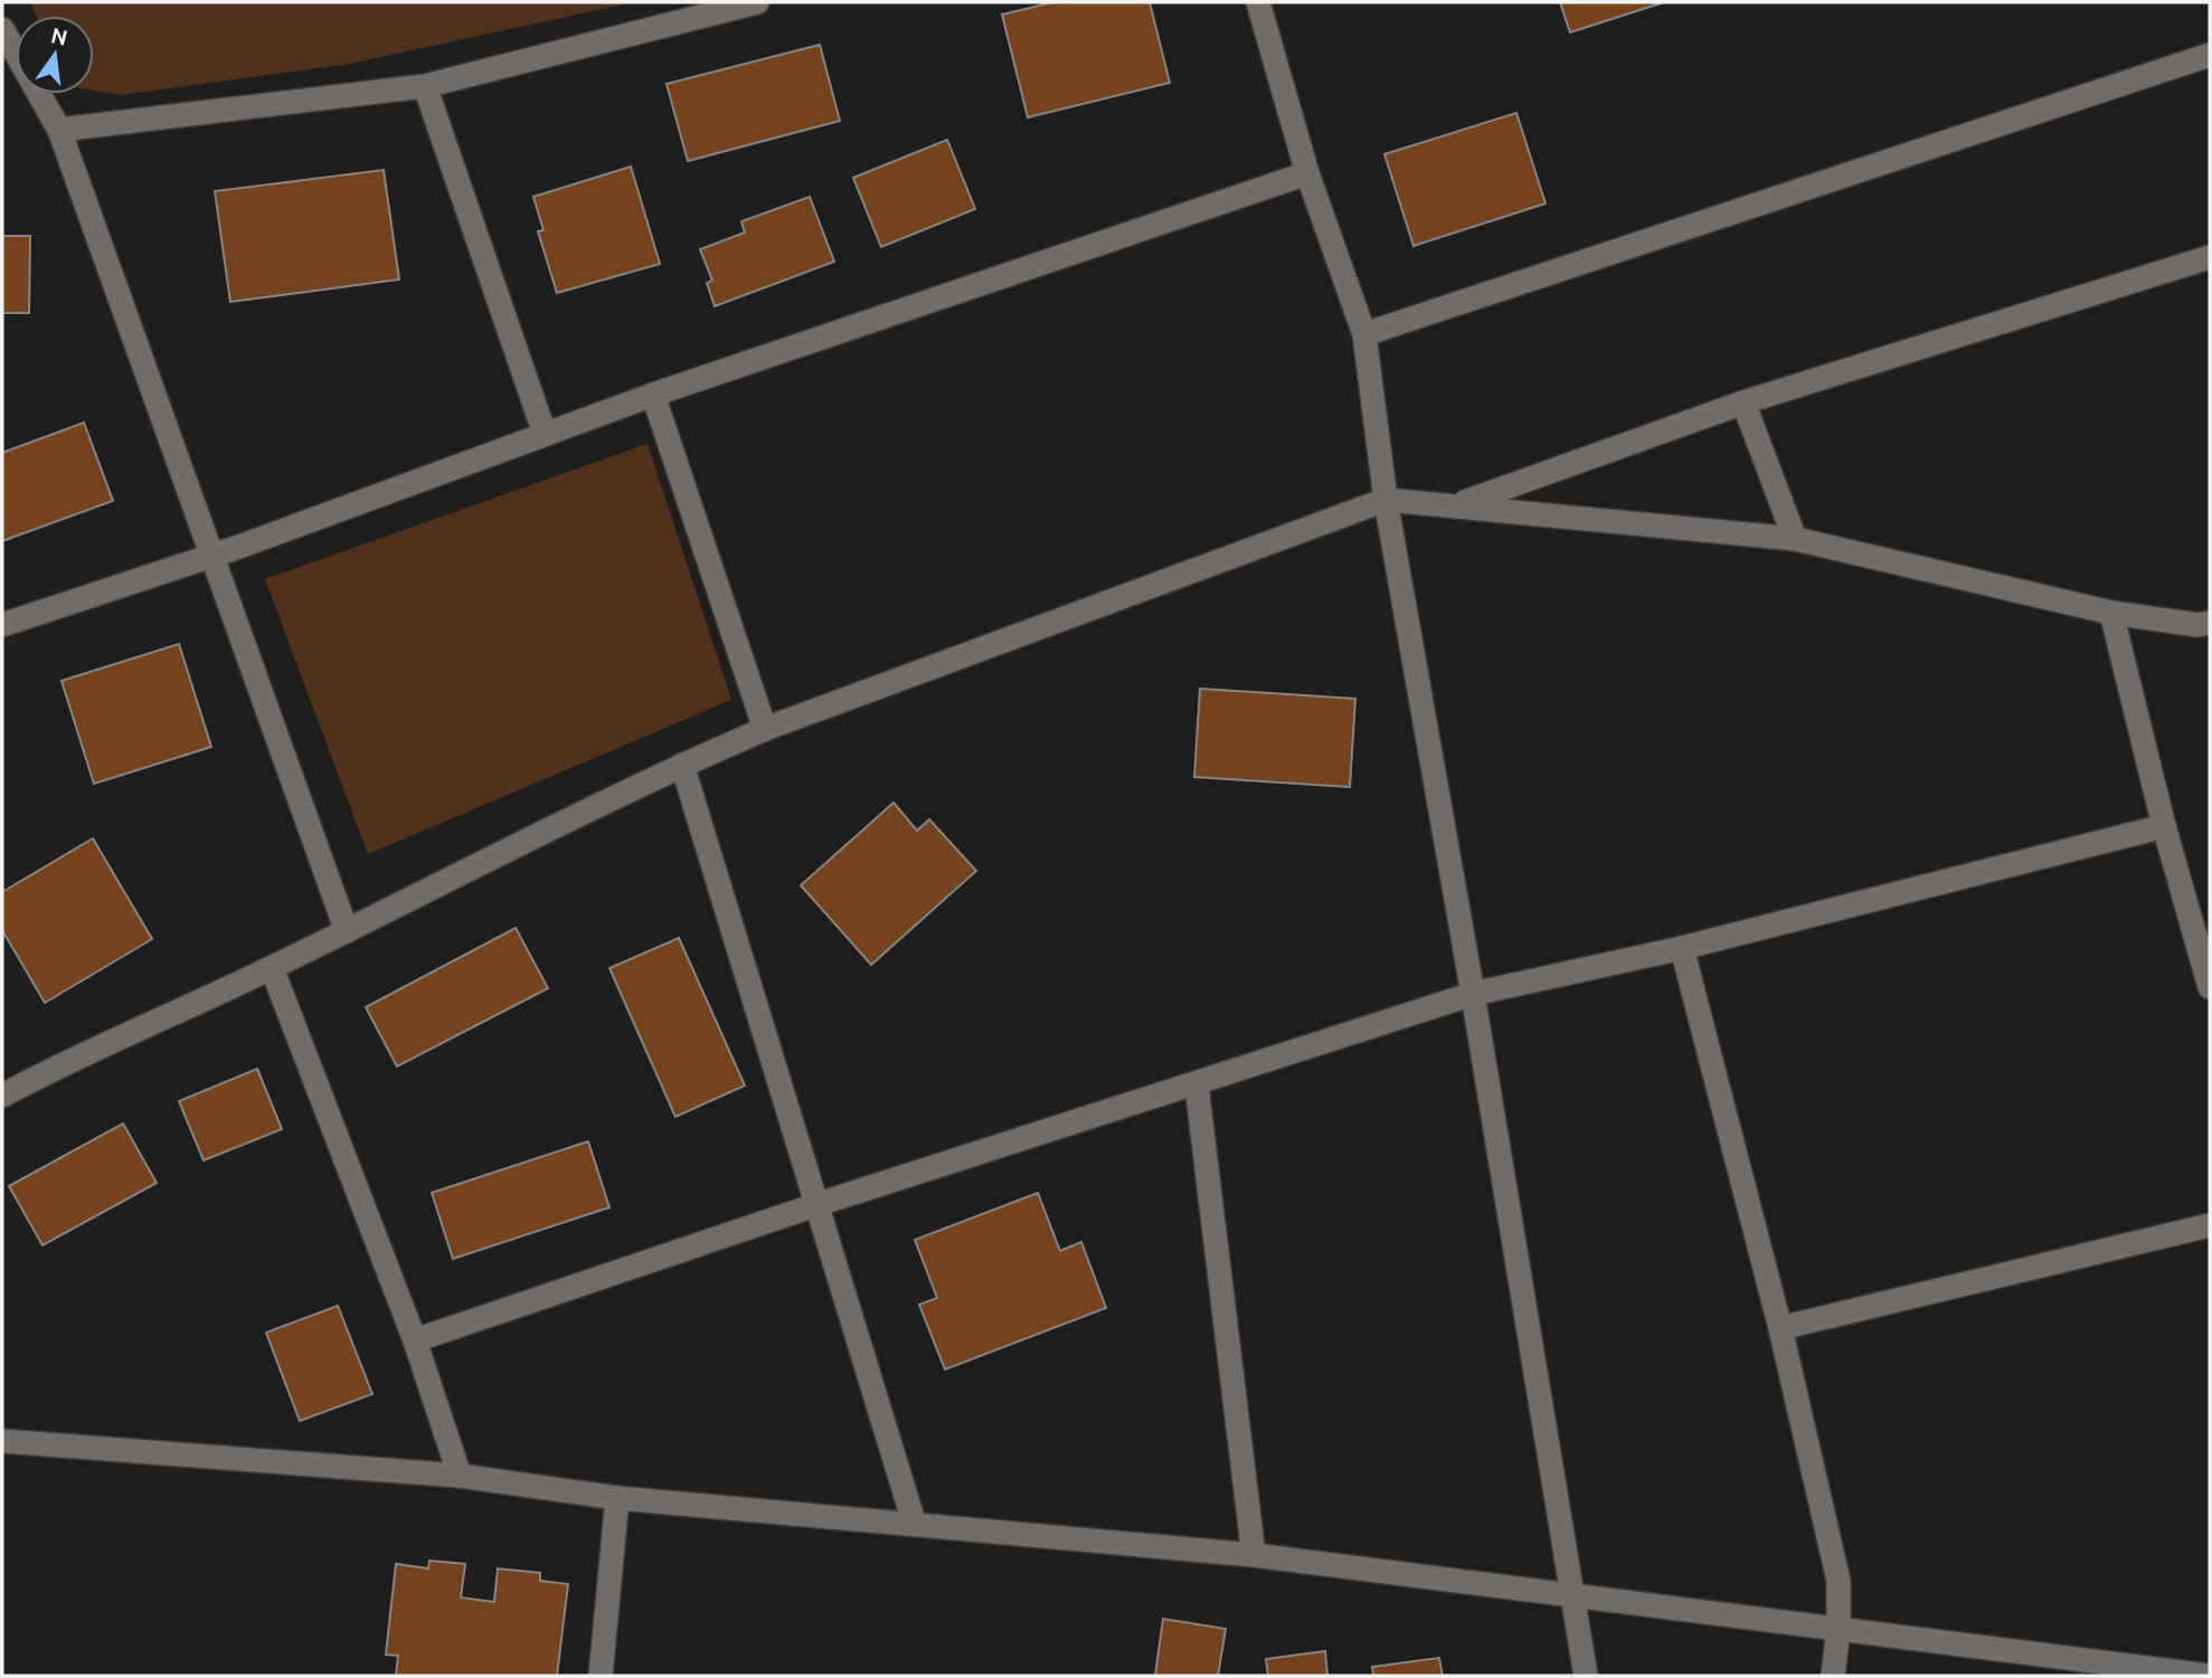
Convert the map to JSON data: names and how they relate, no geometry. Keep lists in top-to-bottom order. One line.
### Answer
{"north":"top"}
